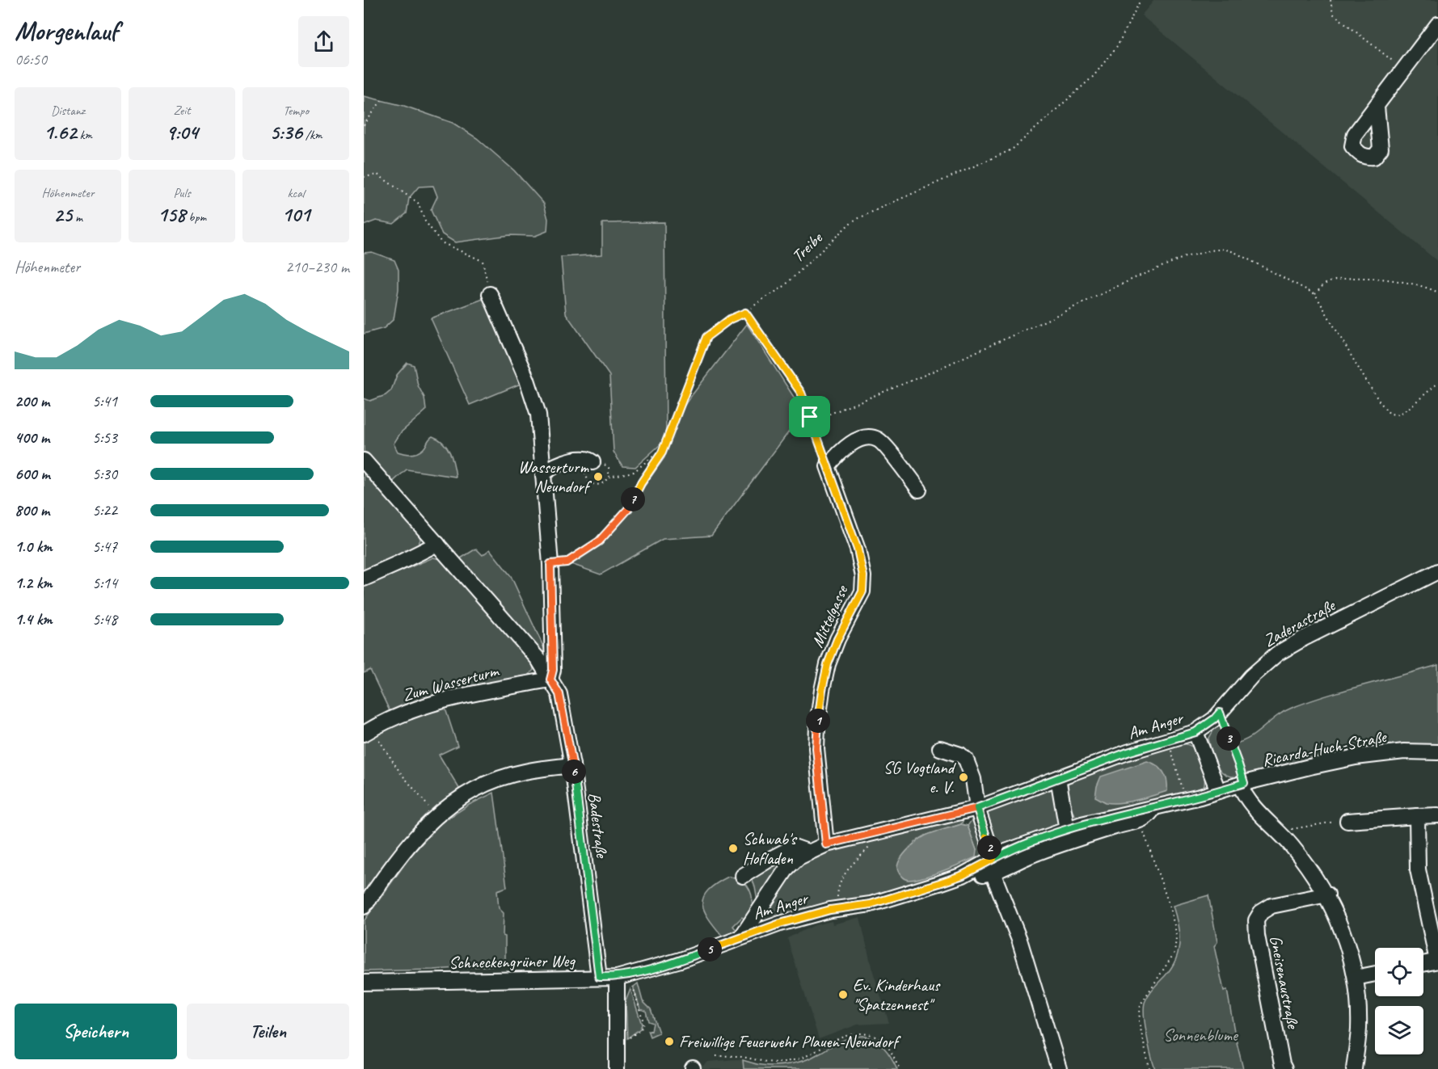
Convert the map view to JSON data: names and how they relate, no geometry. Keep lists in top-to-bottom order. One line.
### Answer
{"streets":{"street":["Mittelgasse","Zaderastraße","Zum Wasserturm","Am Anger","Ricarda-Huch-Straße","Badestraße","Schneckengrüner Weg","Gneisenaustraße"],"path":["Treibe"]},"crossings":[["Mittelgasse","Am Anger"],["Zaderastraße","Am Anger"],["Zum Wasserturm","Badestraße"],["Am Anger","Ricarda-Huch-Straße"],["Am Anger","Schneckengrüner Weg"],["Badestraße","Schneckengrüner Weg"]],"parks":["Sonnenblume"],"places":["Wasserturm Neundorf","SG Vogtland e. V.","Schwab's Hofladen","Ev. Kinderhaus \"Spatzennest\"","Freiwillige Feuerwehr Plauen-Neundorf"],"page":{"heading":["Morgenlauf","06:50"],"stats":[["Distanz","1.62 km"],["Zeit","9:04"],["Tempo","5:36 /km"],["Höhenmeter","25 m"],["Puls","158 bpm"],["kcal","101"]],"chart":["Höhenmeter","210–230 m"],"list":[{"name":"200 m","note":"5:41"},{"name":"400 m","note":"5:53"},{"name":"600 m","note":"5:30"},{"name":"800 m","note":"5:22"},{"name":"1.0 km","note":"5:47"},{"name":"1.2 km","note":"5:14"},{"name":"1.4 km","note":"5:48"}],"pins":["7","1","3","6","2","5"],"buttons":["Speichern","Teilen"]}}
